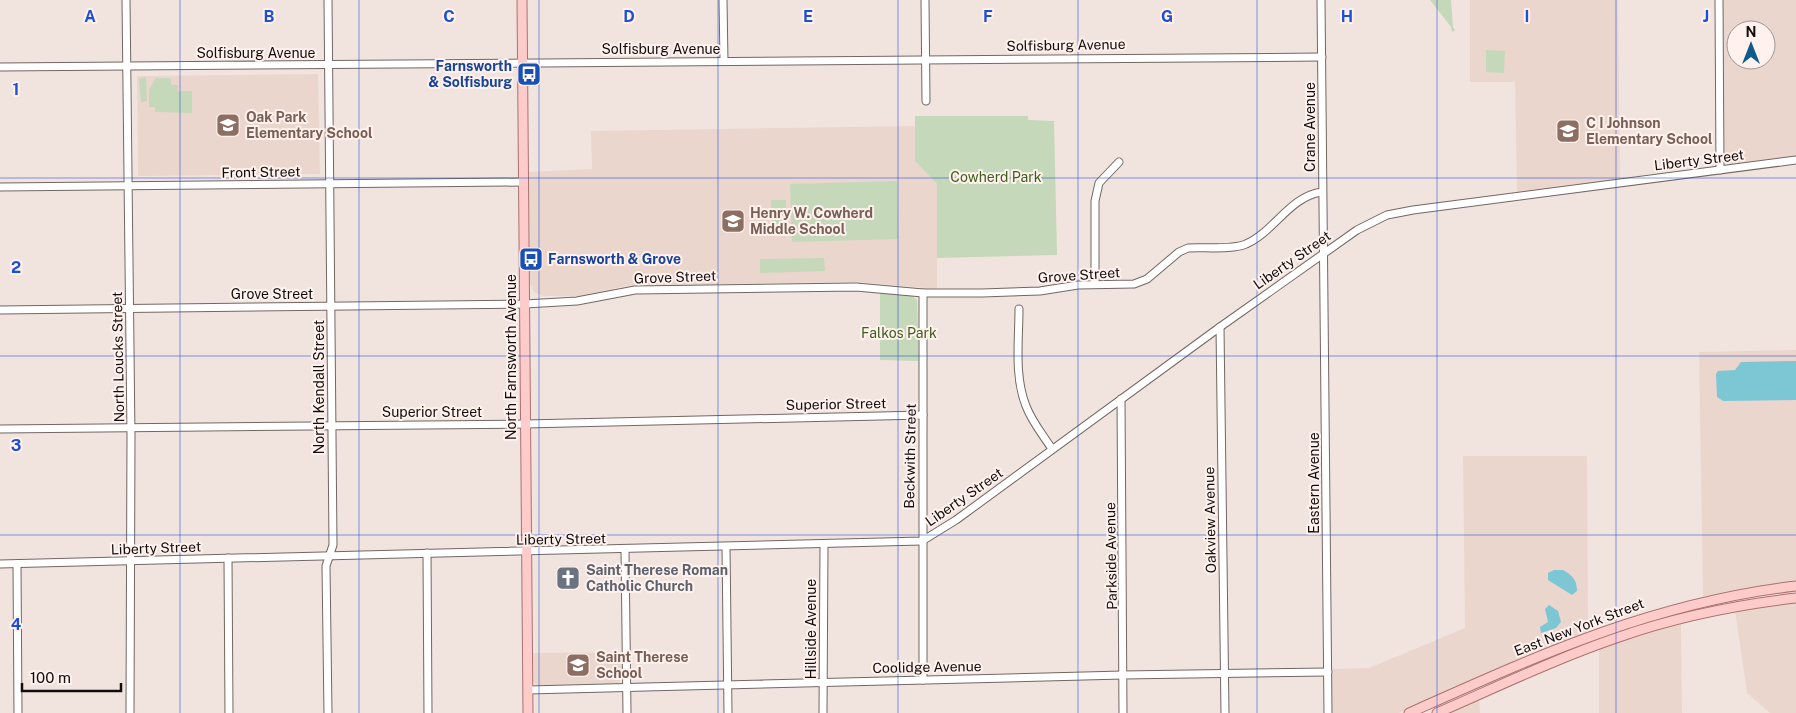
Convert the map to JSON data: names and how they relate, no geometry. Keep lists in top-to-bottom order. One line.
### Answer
{"streets":{"main road":["North Farnsworth Avenue","East New York Street"],"street":["Solfisburg Avenue","Crane Avenue","Liberty Street","Front Street","Grove Street","North Loucks Street","North Kendall Street","Superior Street","Beckwith Street","Eastern Avenue","Oakview Avenue","Parkside Avenue","Hillside Avenue","Coolidge Avenue"]},"crossings":[["Solfisburg Avenue","Crane Avenue"],["Solfisburg Avenue","North Loucks Street"],["Solfisburg Avenue","North Farnsworth Avenue"],["Solfisburg Avenue","North Kendall Street"],["Crane Avenue","Liberty Street"],["Crane Avenue","Grove Street"],["Crane Avenue","Eastern Avenue"],["Liberty Street","North Loucks Street"],["Liberty Street","North Farnsworth Avenue"],["Liberty Street","North Kendall Street"],["Liberty Street","Beckwith Street"],["Liberty Street","Eastern Avenue"],["Liberty Street","Oakview Avenue"],["Liberty Street","Parkside Avenue"],["Liberty Street","Hillside Avenue"],["Front Street","North Loucks Street"],["Front Street","North Farnsworth Avenue"],["Front Street","North Kendall Street"],["Grove Street","North Loucks Street"],["Grove Street","North Farnsworth Avenue"],["Grove Street","North Kendall Street"],["Grove Street","Beckwith Street"],["North Loucks Street","Superior Street"],["North Farnsworth Avenue","Superior Street"],["North Farnsworth Avenue","Coolidge Avenue"],["North Kendall Street","Superior Street"],["Superior Street","Beckwith Street"],["Beckwith Street","Coolidge Avenue"],["Eastern Avenue","Coolidge Avenue"],["Oakview Avenue","Coolidge Avenue"],["Parkside Avenue","Coolidge Avenue"],["Hillside Avenue","Coolidge Avenue"]],"parks":["Cowherd Park","Falkos Park"],"places":{"bus stop":["Farnsworth & Solfisburg","Farnsworth & Grove"],"school or university":["Oak Park Elementary School","C I Johnson Elementary School","Henry W. Cowherd Middle School","Saint Therese School"],"church":["Saint Therese Roman Catholic Church"]},"scale_bar":"100 m","north":"top","grid":{"columns":["A","B","C","D","E","F","G","H","I","J"],"rows":["1","2","3","4"]}}
